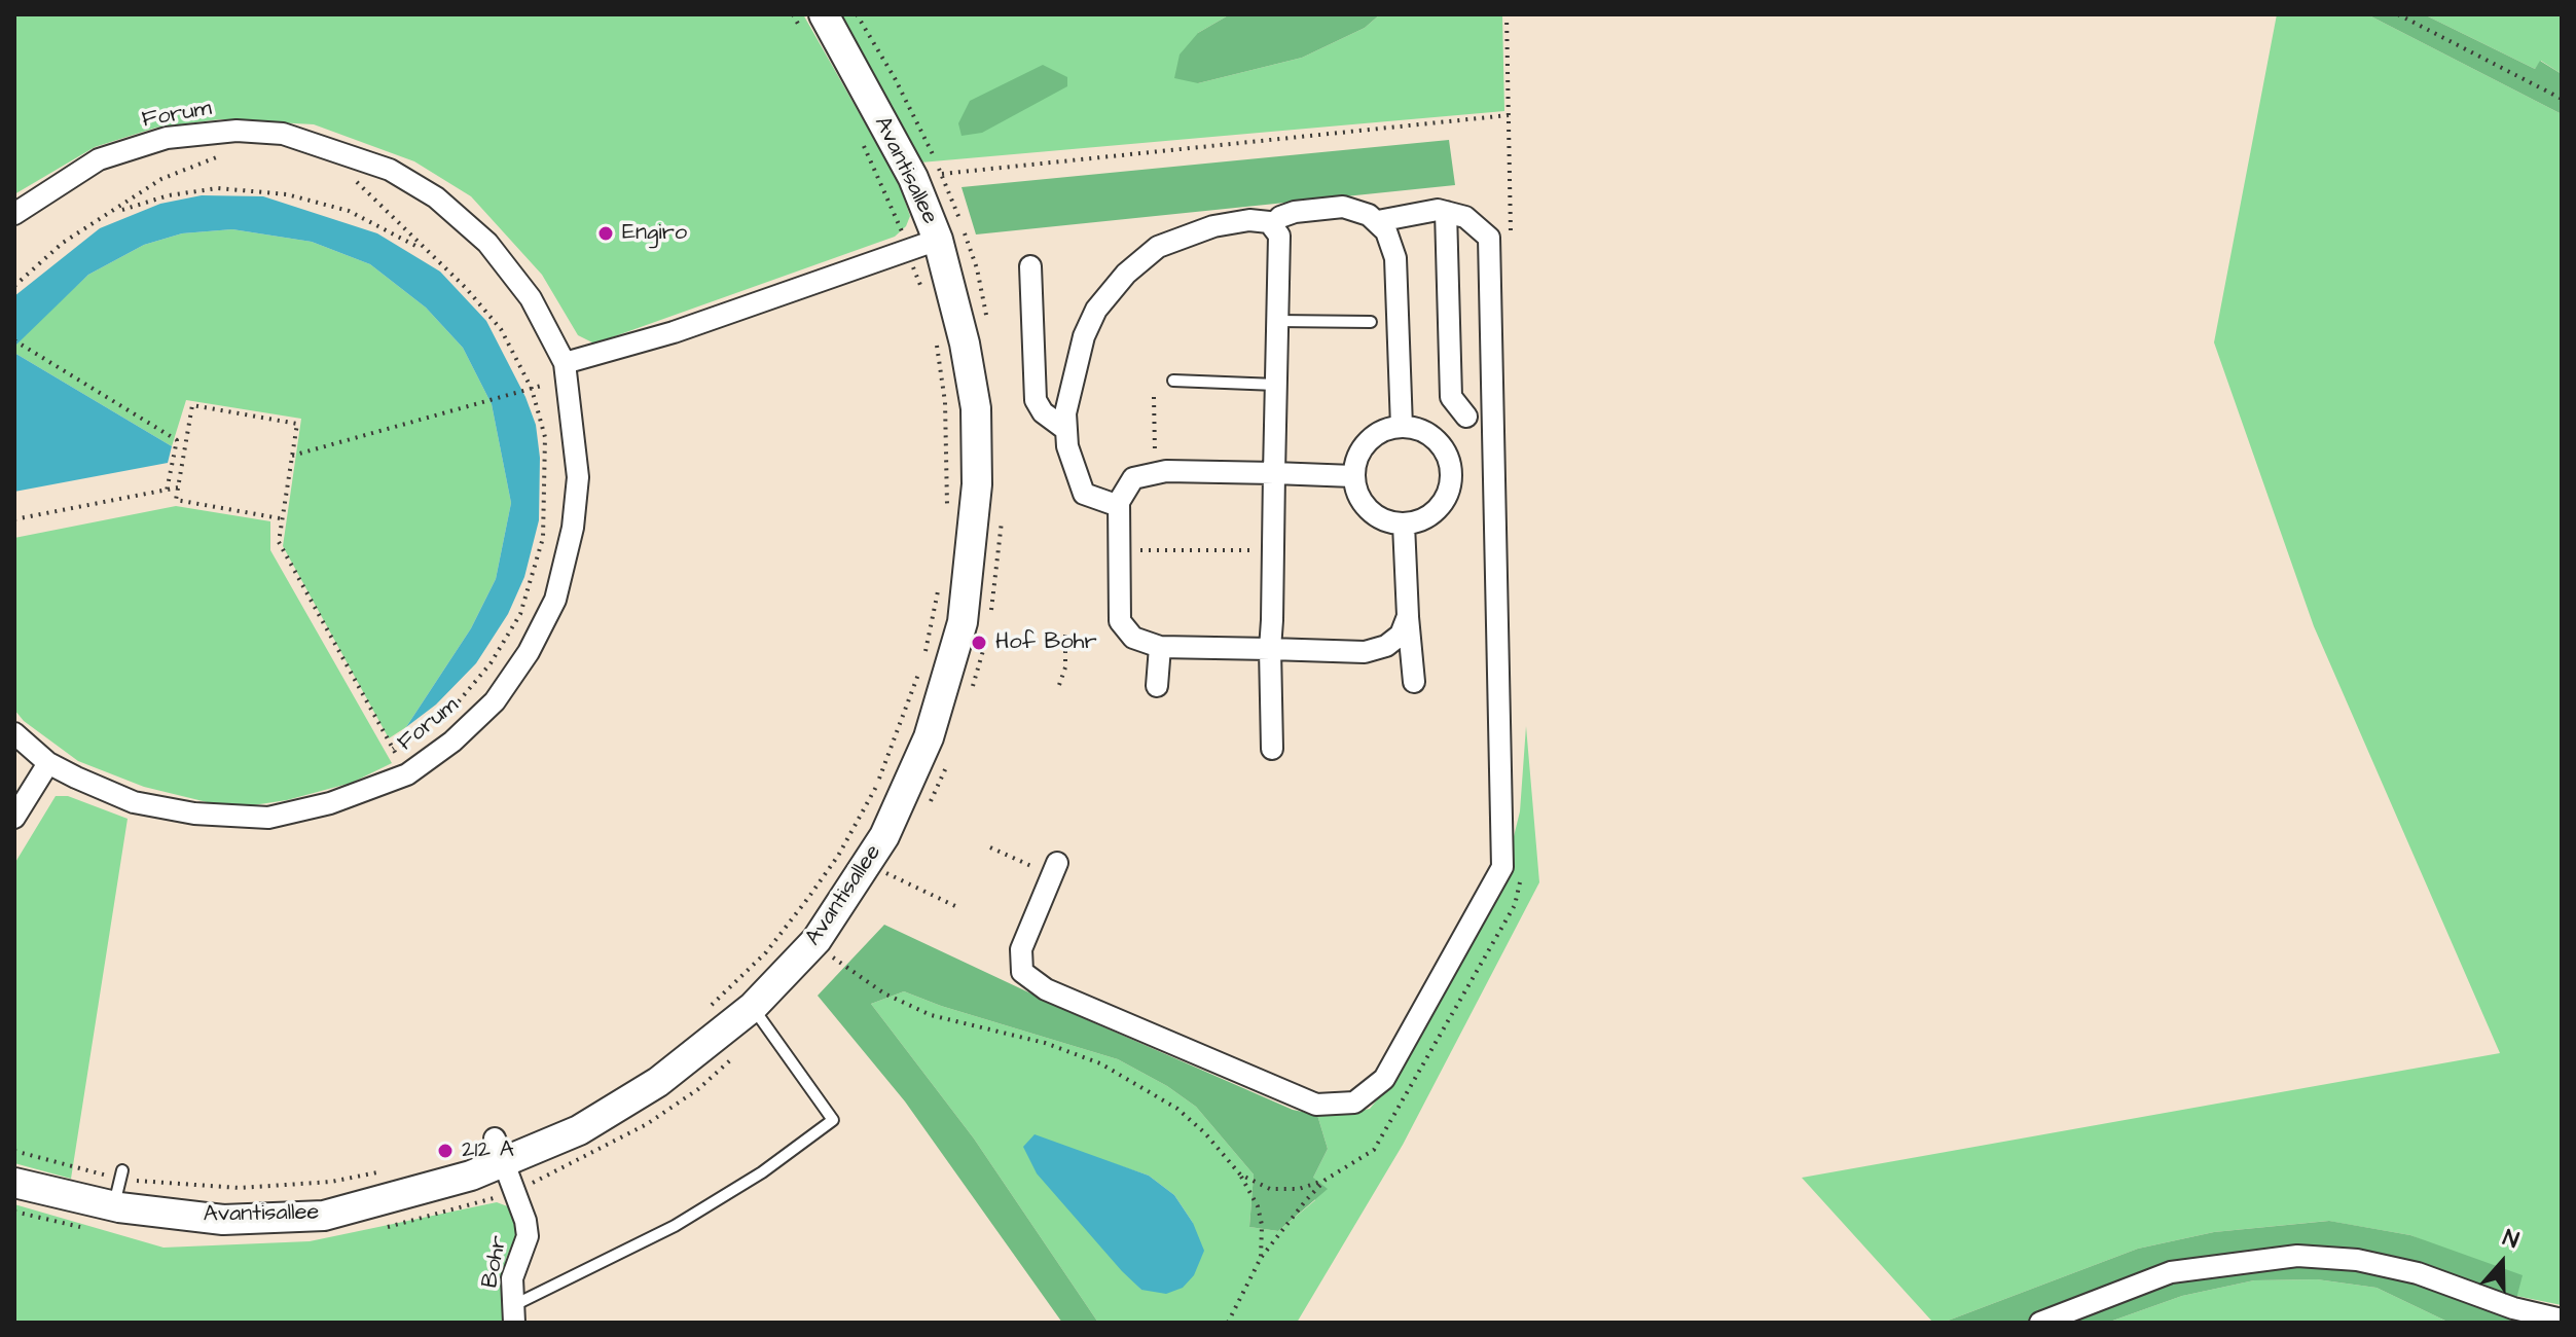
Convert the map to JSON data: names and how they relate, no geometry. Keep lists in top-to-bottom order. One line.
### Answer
{"streets":{"street":["Forum","Avantisallee","Bohr"]},"crossings":[["Avantisallee","Bohr"]],"places":["Engiro","Hof Bohr","212 A"],"north":"top"}
